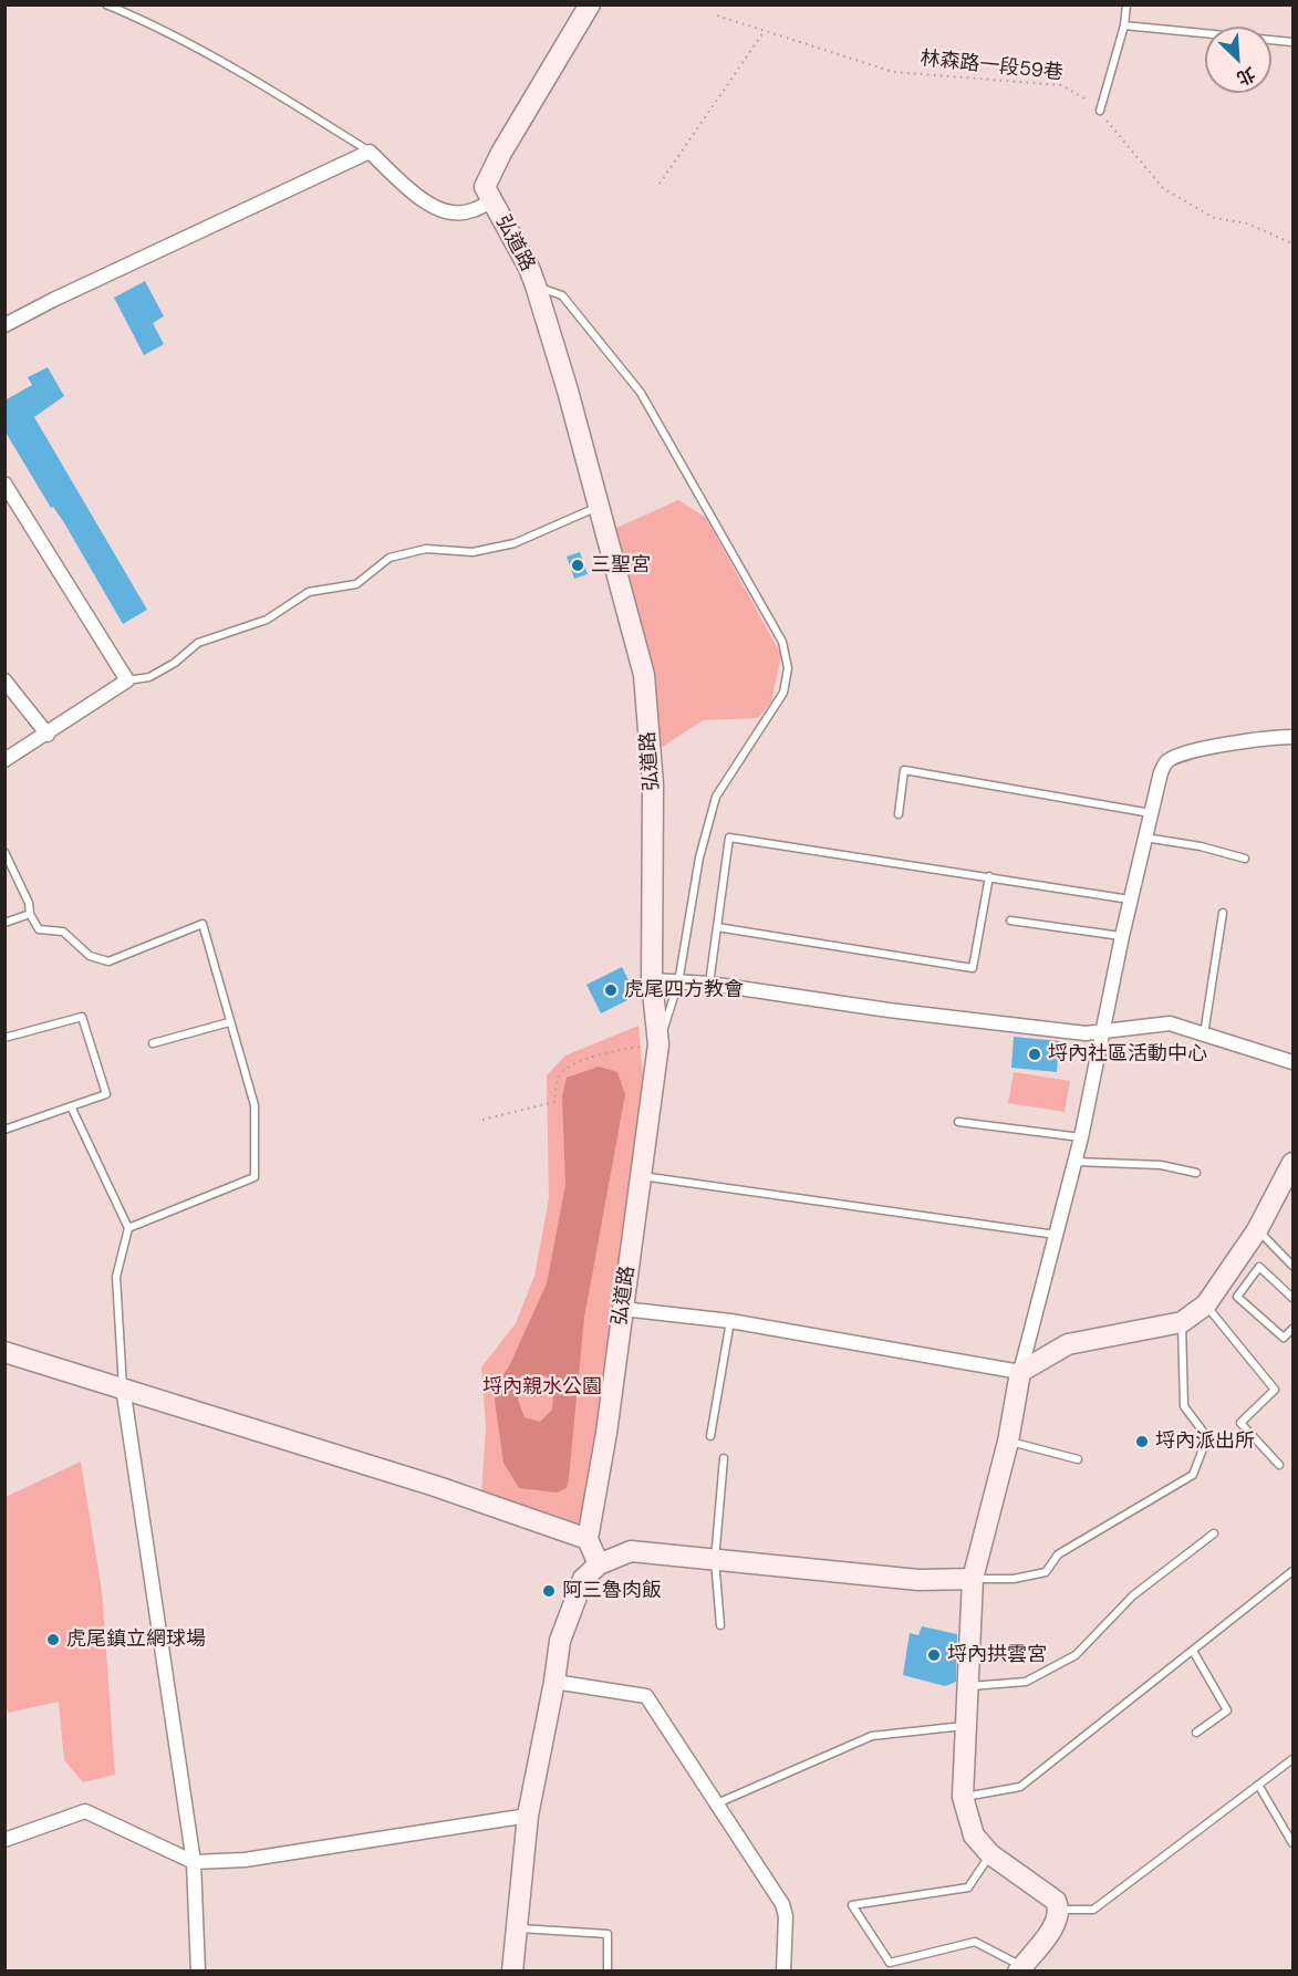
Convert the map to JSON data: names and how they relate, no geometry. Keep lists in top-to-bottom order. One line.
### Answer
{"streets":{"street":["弘道路"],"path":["林森路一段59巷"]},"parks":["埒內親水公園"],"places":["三聖宮","虎尾四方教會","埒內社區活動中心","埒內派出所","阿三魯肉飯","虎尾鎮立網球場","埒內拱雲宮"],"north":"bottom right"}
